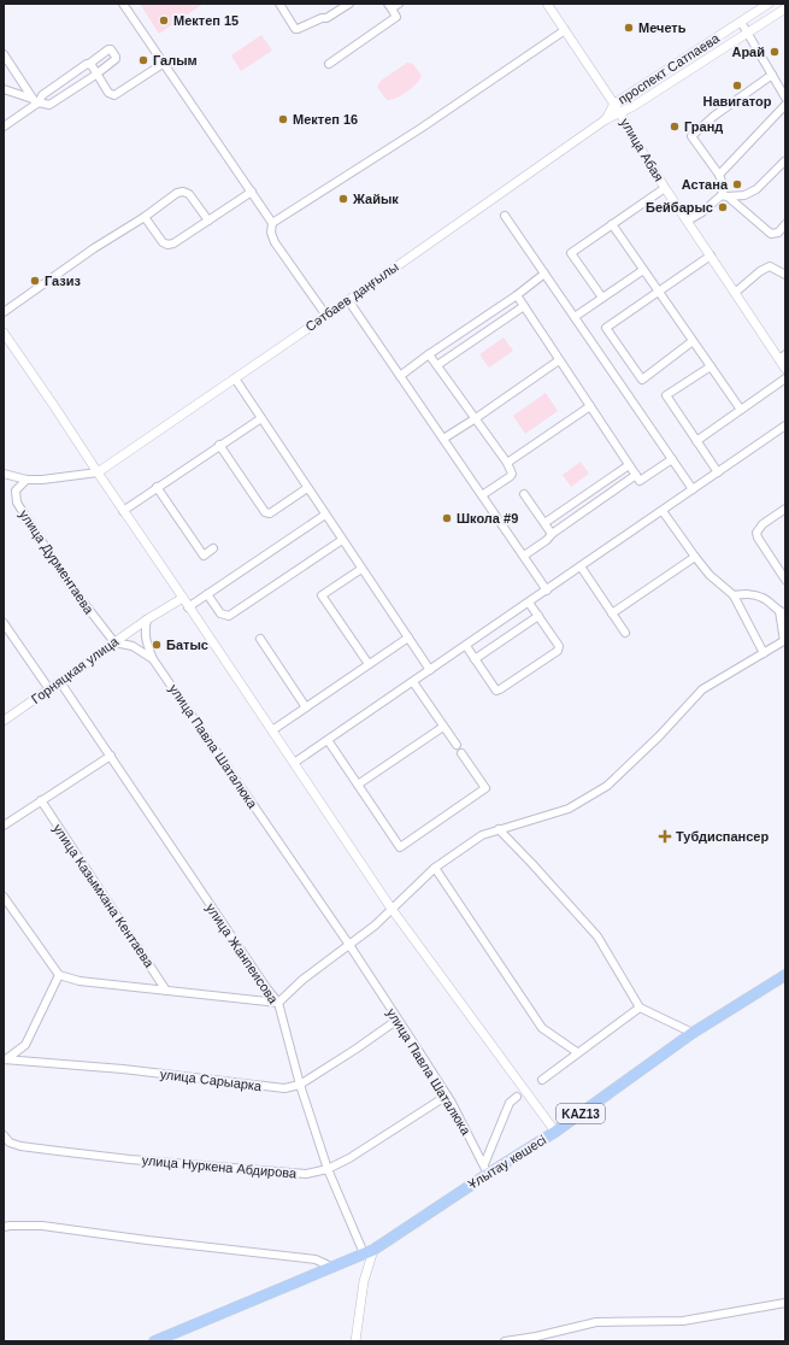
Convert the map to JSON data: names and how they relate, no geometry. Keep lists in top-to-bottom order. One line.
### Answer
{"streets":{"main road":["KAZ13","Ұлытау көшесі"],"street":["проспект Сатпаева","улица Абая","Сәтбаев даңғылы","улица Дурментаева","Горняцкая улица","улица Павла Шаталюка","улица Казымхана Кентаева","улица Жанпеисова","улица Сарыарка","улица Нуркена Абдирова"]},"crossings":[["проспект Сатпаева","улица Абая"],["проспект Сатпаева","Сәтбаев даңғылы"],["улица Дурментаева","Горняцкая улица"],["Горняцкая улица","улица Павла Шаталюка"],["Горняцкая улица","улица Жанпеисова"],["улица Павла Шаталюка","улица Сарыарка"],["улица Павла Шаталюка","Ұлытау көшесі"],["улица Павла Шаталюка","улица Нуркена Абдирова"],["улица Жанпеисова","улица Сарыарка"],["улица Жанпеисова","KAZ13"],["улица Жанпеисова","Ұлытау көшесі"],["улица Жанпеисова","улица Нуркена Абдирова"],["KAZ13","Ұлытау көшесі"]],"places":{"other":["Мектеп 15","Мечеть","Арай","Галым","Навигатор","Мектеп 16","Гранд","Астана","Жайык","Бейбарыс","Газиз","Школа #9","Батыс"],"health":["Тубдиспансер"]}}
